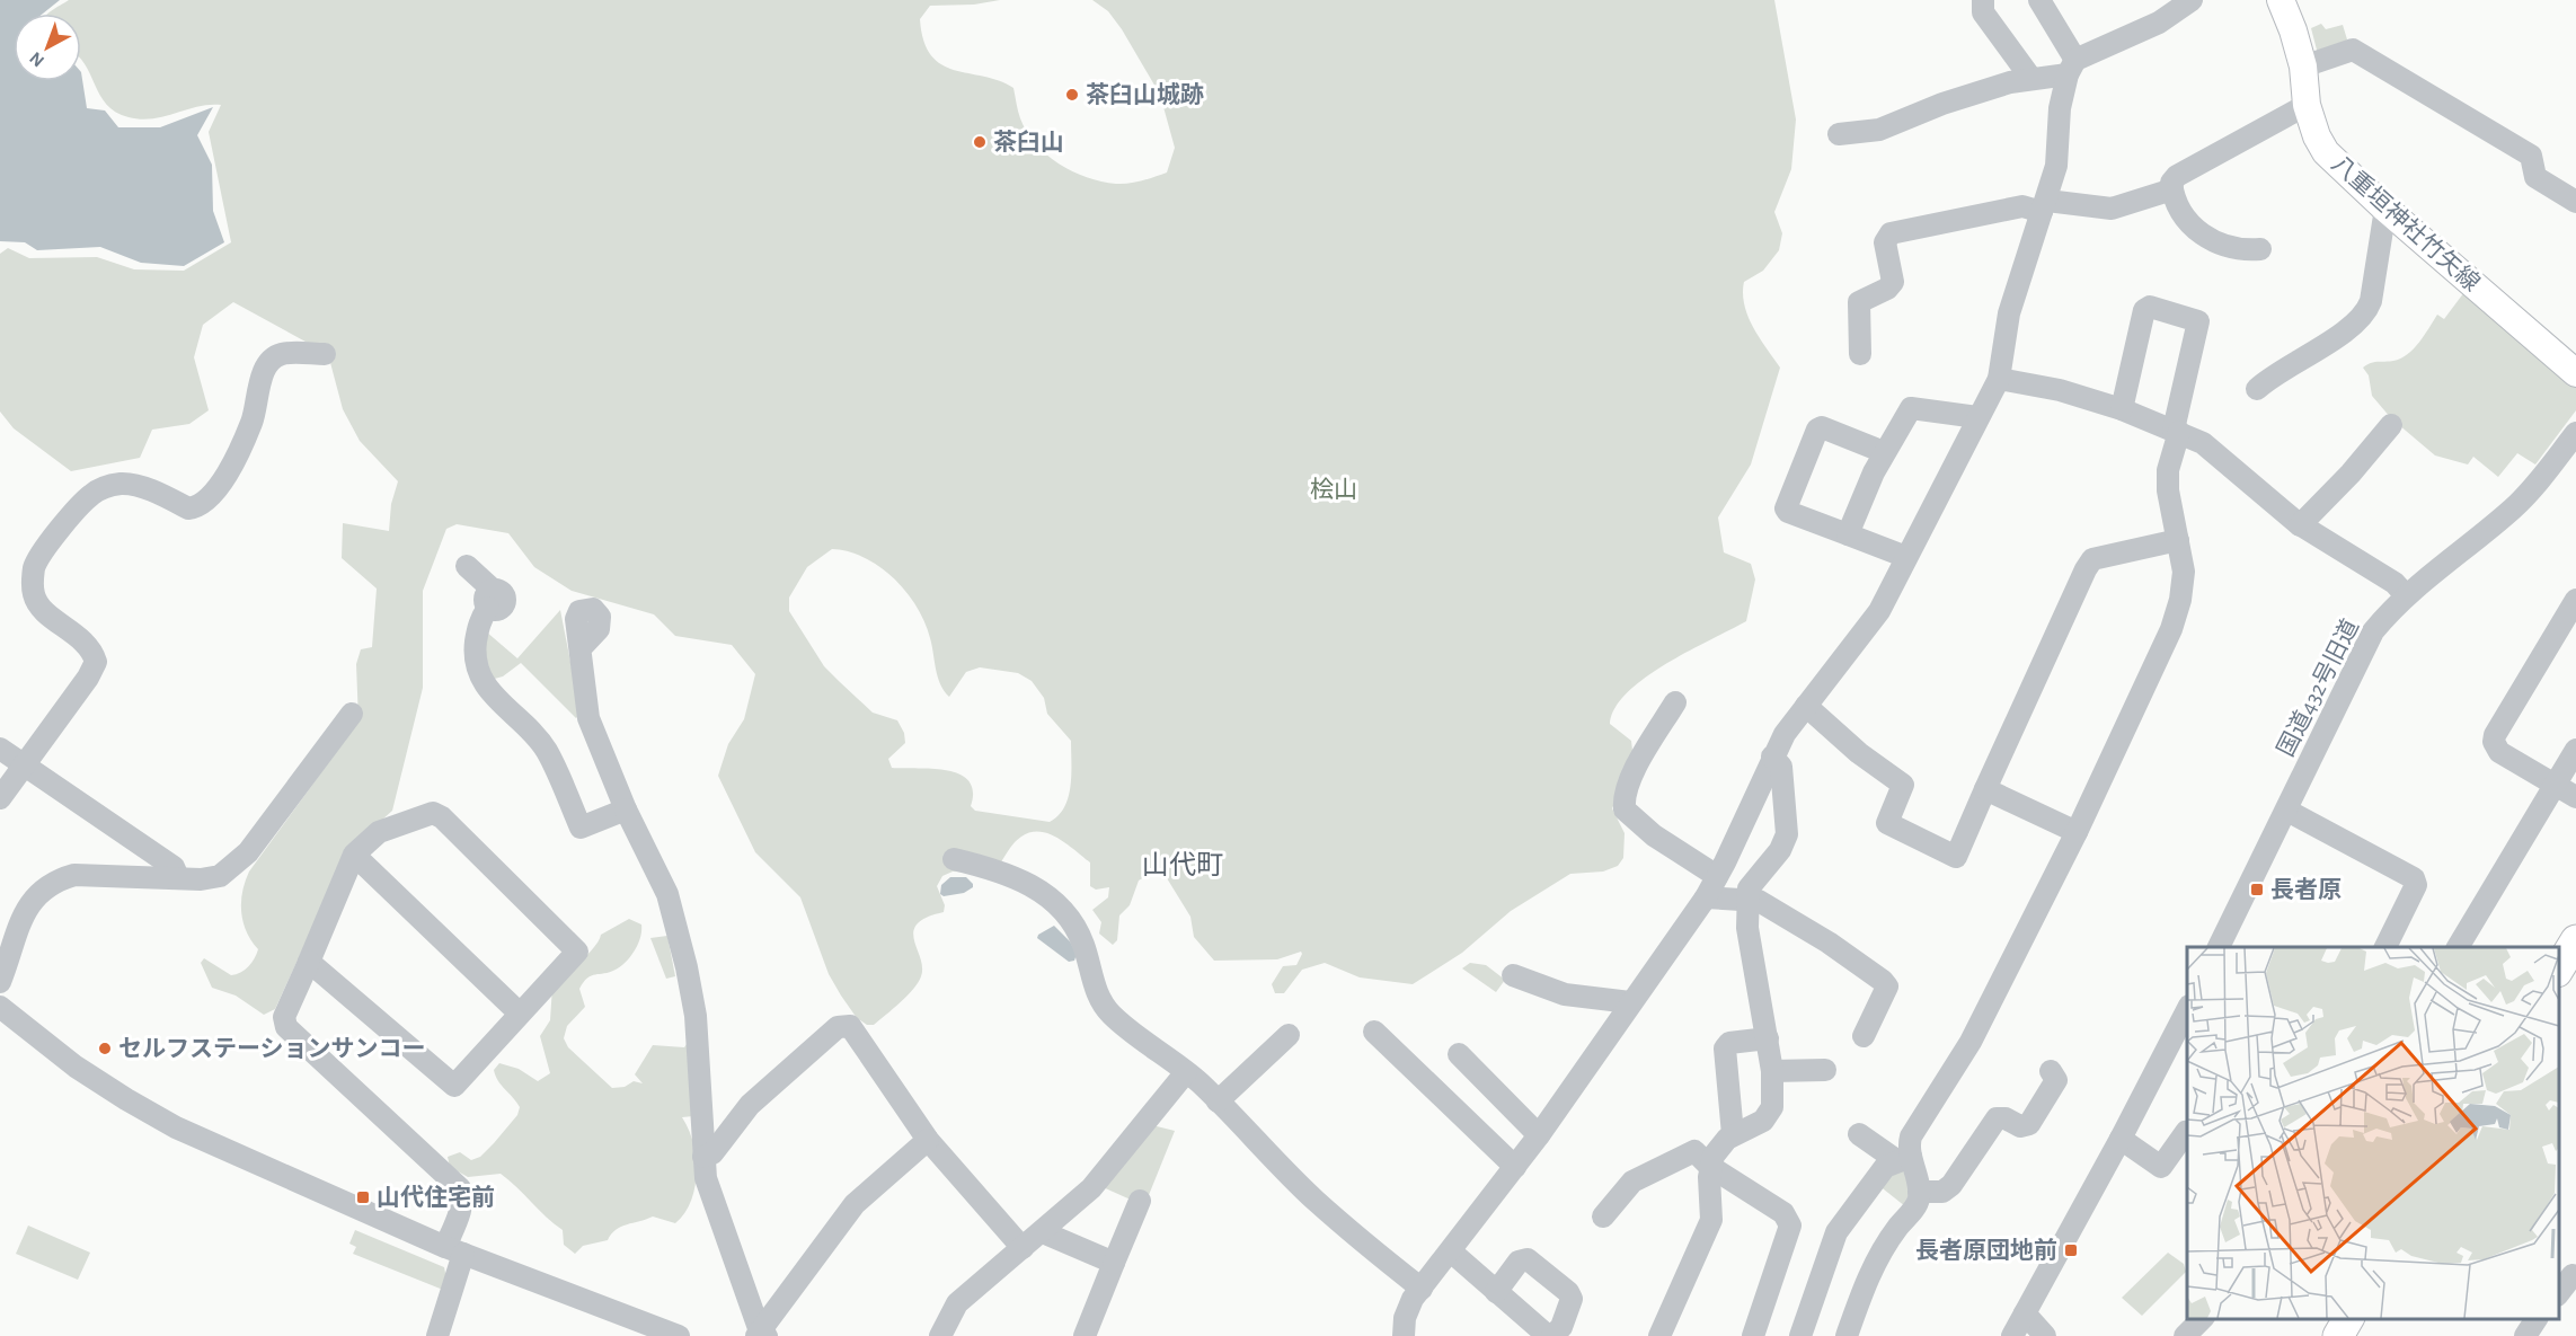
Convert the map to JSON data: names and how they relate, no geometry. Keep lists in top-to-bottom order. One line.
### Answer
{"streets":{"main road":["八重垣神社竹矢線"],"street":["国道432号旧道"]},"districts":["山代町"],"parks":["桧山"],"places":{"other":["茶臼山城跡","茶臼山","セルフステーションサンコー"],"transit":["長者原","山代住宅前","長者原団地前"]},"north":"bottom left"}
